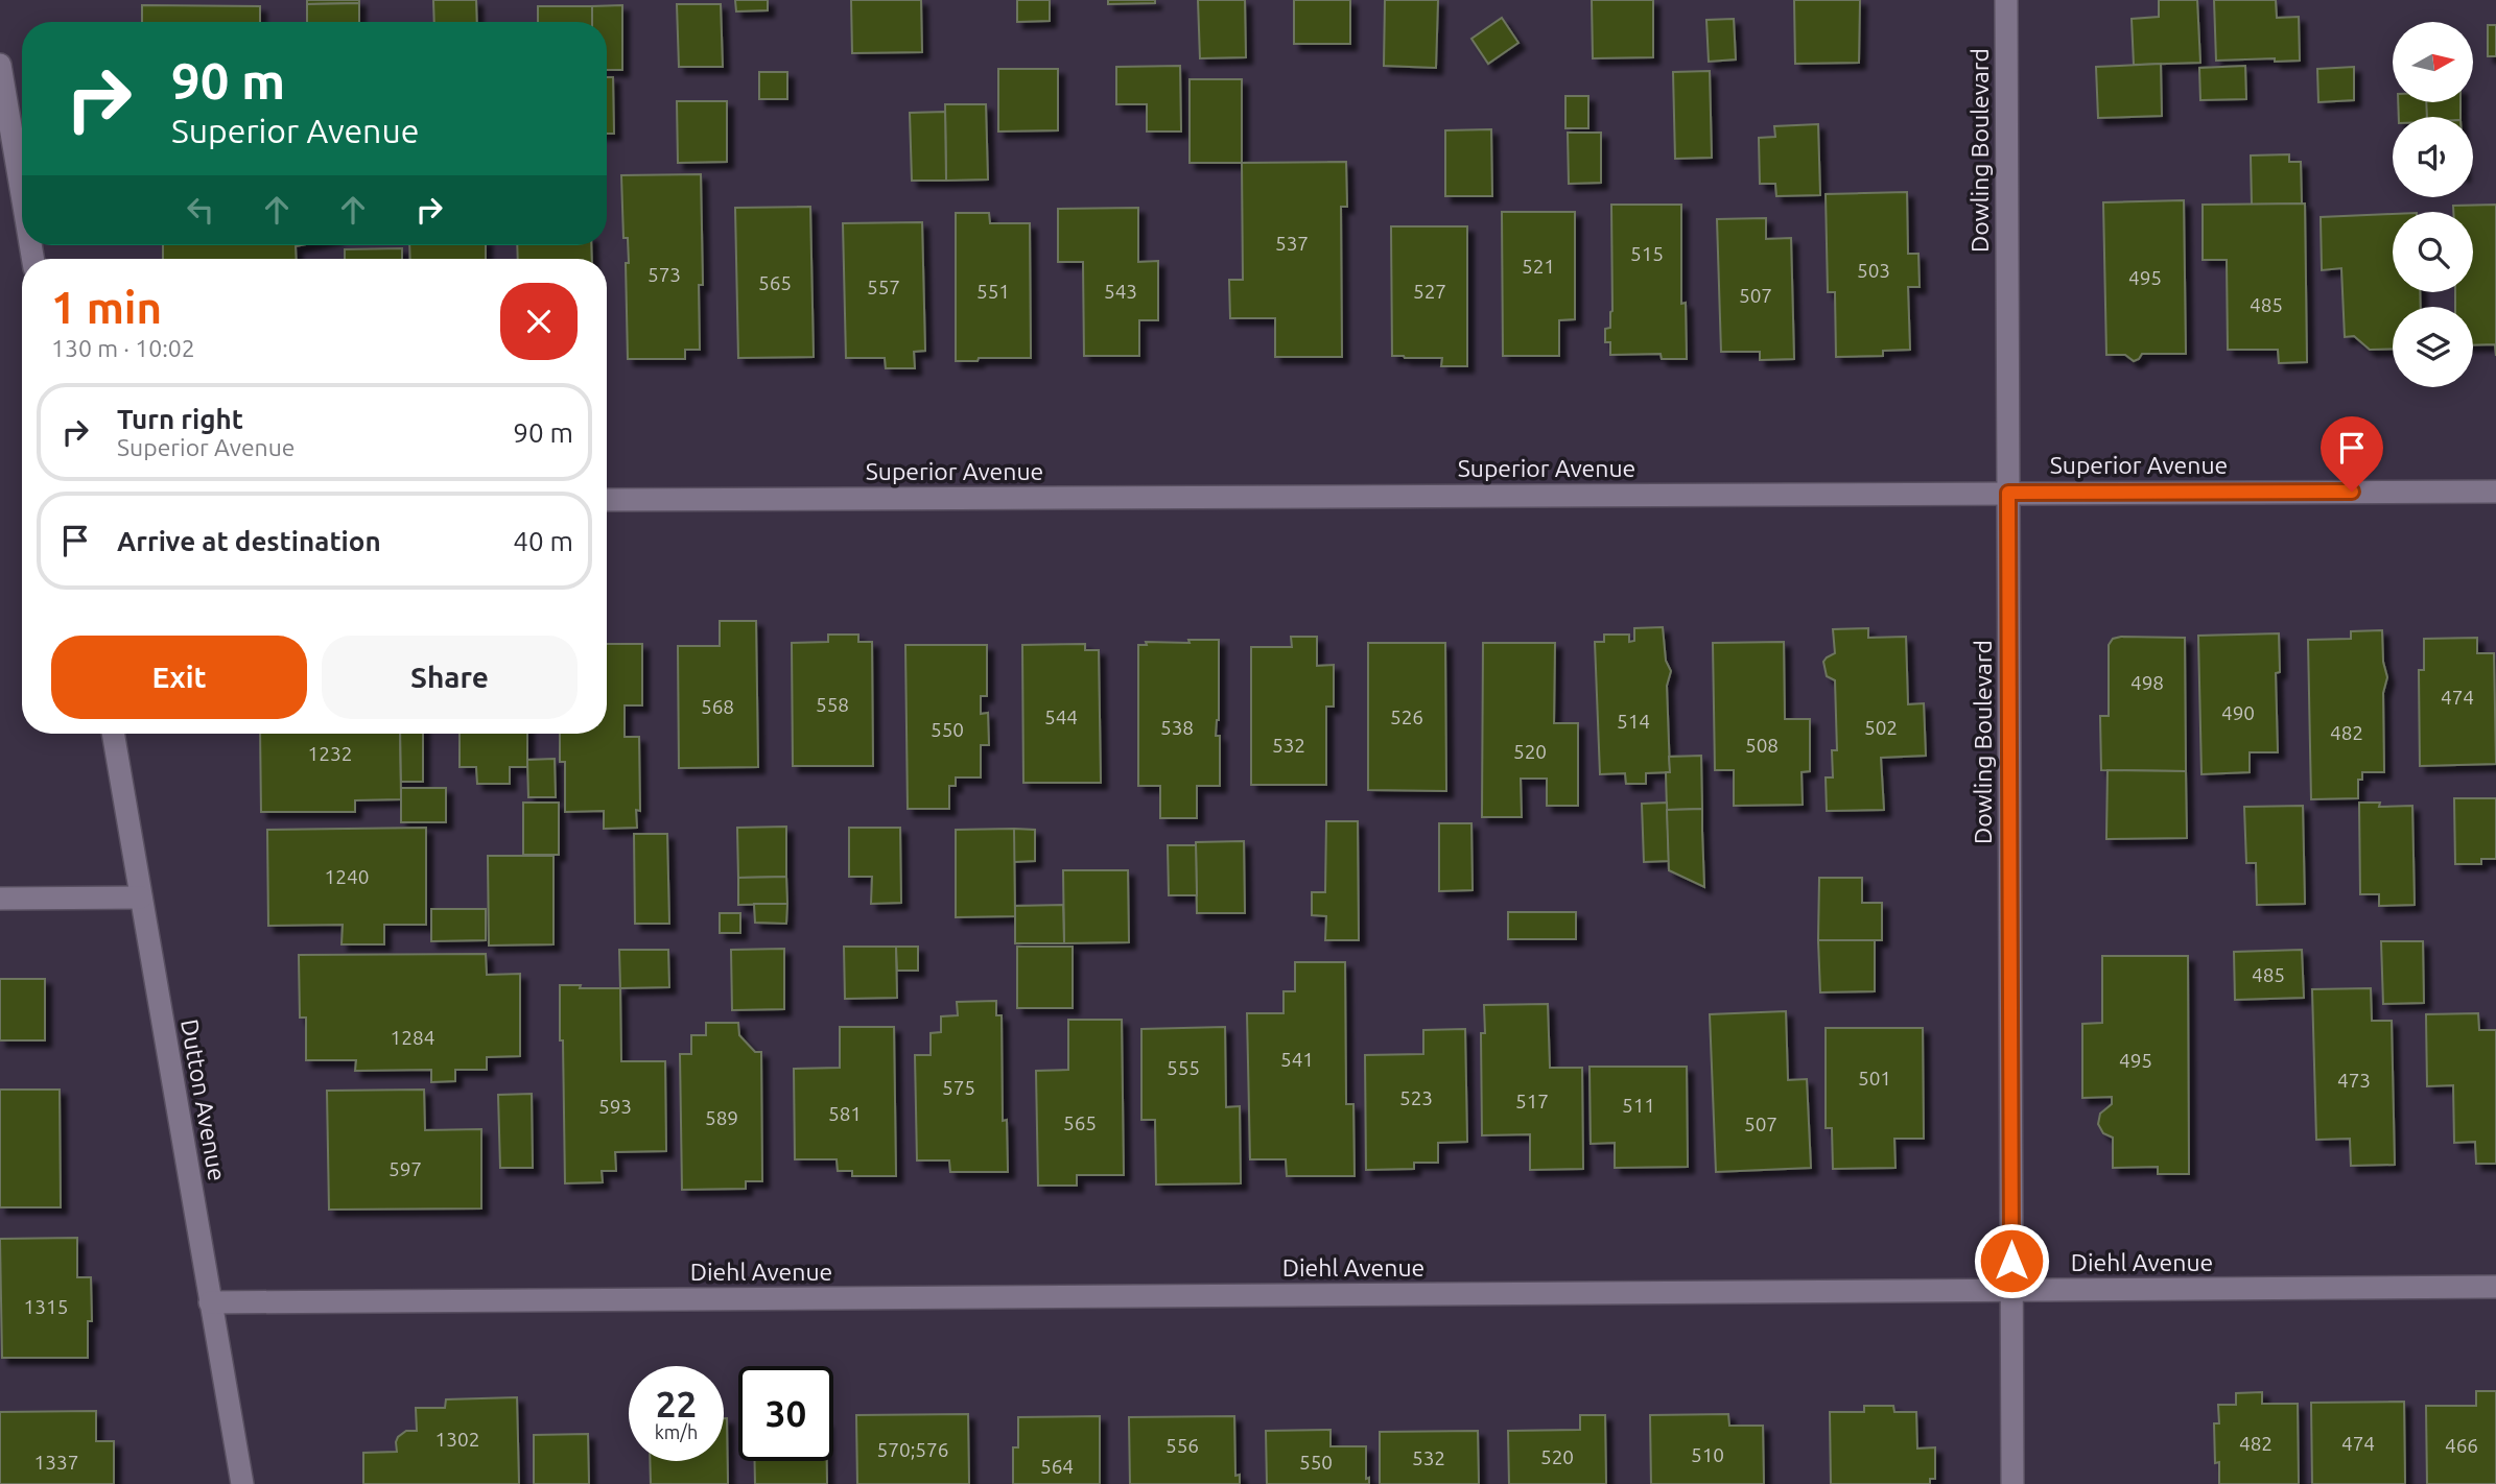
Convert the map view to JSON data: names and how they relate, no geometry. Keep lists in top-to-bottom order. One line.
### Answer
{"streets":{"street":["Dowling Boulevard","Superior Avenue","Dutton Avenue","Diehl Avenue"]},"crossings":[["Dowling Boulevard","Superior Avenue"],["Dowling Boulevard","Diehl Avenue"],["Dutton Avenue","Diehl Avenue"]],"house_numbers":["537","515","521","503","573","495","565","557","551","543","527","507","485","498","474","558","568","490","544","526","514","538","502","550","482","532","508","520","1232","1240","485","1284","541","495","555","501","473","575","523","517","511","593","581","589","565","507","597","1315","1302","482","474","556","466","570;576","510","520","532","1337","550","564"],"north":"right","page":{"turn":["90 m","Superior Avenue"],"heading":["1 min","130 m · 10:02"],"list":[{"name":"Turn right","note":"Superior Avenue","value":"90 m"},{"name":"Arrive at destination","value":"40 m"}],"buttons":["Exit","Share"],"speed":"22 km/h","limit":"30"}}
